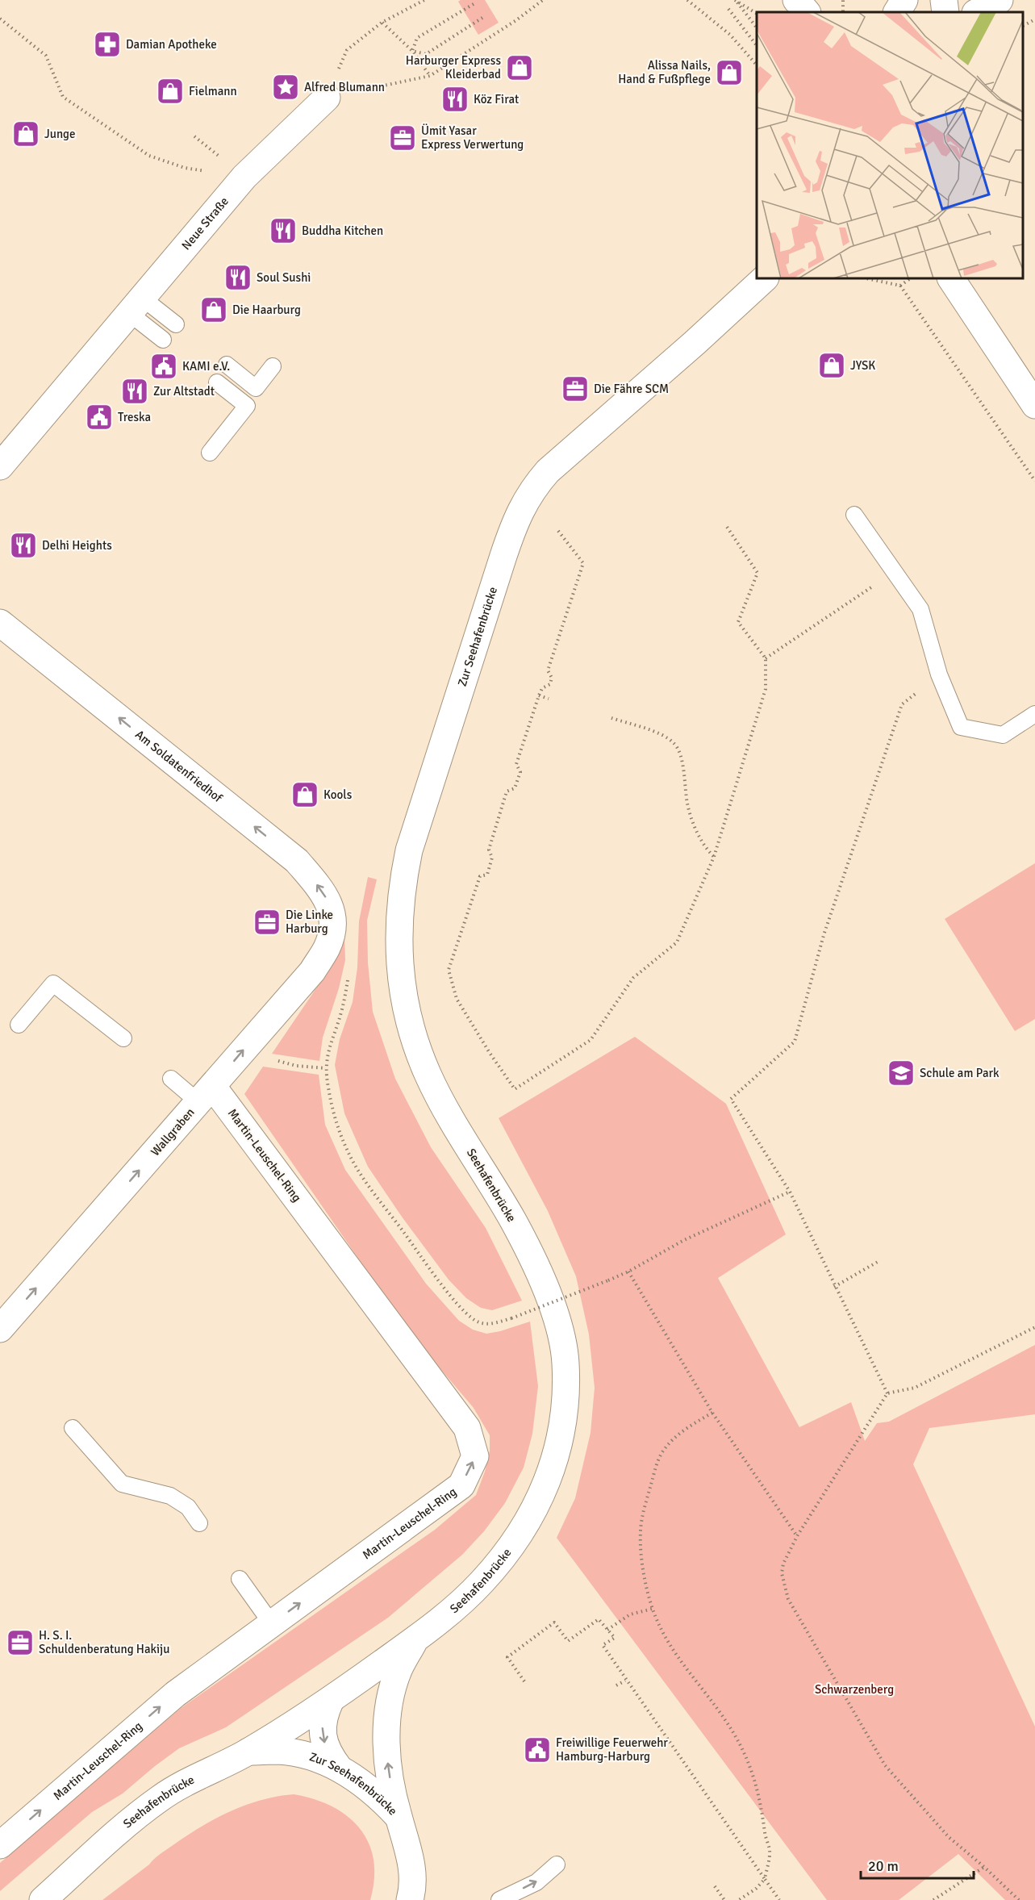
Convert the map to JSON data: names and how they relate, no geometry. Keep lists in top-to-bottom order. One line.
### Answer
{"streets":{"main road":["Neue Straße","Zur Seehafenbrücke","Am Soldatenfriedhof","Wallgraben","Martin-Leuschel-Ring","Seehafenbrücke"]},"crossings":[["Zur Seehafenbrücke","Seehafenbrücke"],["Am Soldatenfriedhof","Wallgraben"],["Wallgraben","Martin-Leuschel-Ring"]],"one_way":["Am Soldatenfriedhof","Wallgraben"],"parks":["Schwarzenberg"],"places":{"pharmacy":["Damian Apotheke"],"shop":["Harburger Express Kleiderbad","Alissa Nails, Hand & Fußpflege","Fielmann","Junge","Die Haarburg","JYSK","Kools"],"place":["Alfred Blumann"],"restaurant":["Köz Firat","Buddha Kitchen","Soul Sushi","Zur Altstadt","Delhi Heights"],"office":["Ümit Yasar Express Verwertung","Die Fähre SCM","Die Linke Harburg","H. S. I. Schuldenberatung Hakiju"],"public building":["KAMI e.V.","Treska","Freiwillige Feuerwehr Hamburg-Harburg"],"school or university":["Schule am Park"]},"scale_bar":"20 m"}
